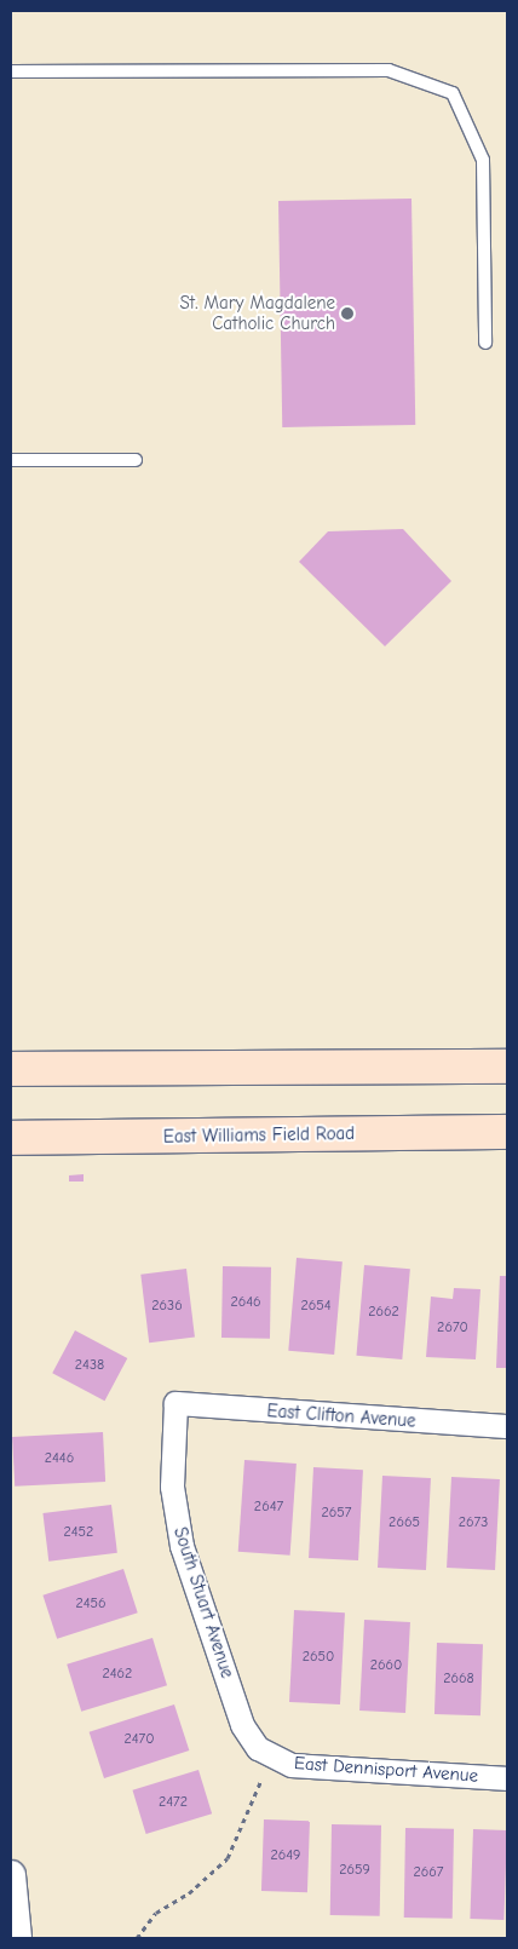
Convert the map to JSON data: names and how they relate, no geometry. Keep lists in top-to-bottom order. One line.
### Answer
{"streets":{"main road":["East Williams Field Road"],"street":["East Clifton Avenue","South Stuart Avenue","East Dennisport Avenue"]},"crossings":[["East Clifton Avenue","South Stuart Avenue"],["South Stuart Avenue","East Dennisport Avenue"]],"places":["St. Mary Magdalene Catholic Church"],"house_numbers":["2646","2636","2654","2662","2670","2438","2446","2647","2657","2665","2673","2452","2456","2650","2660","2462","2668","2470","2472","2649","2659","2667"]}
